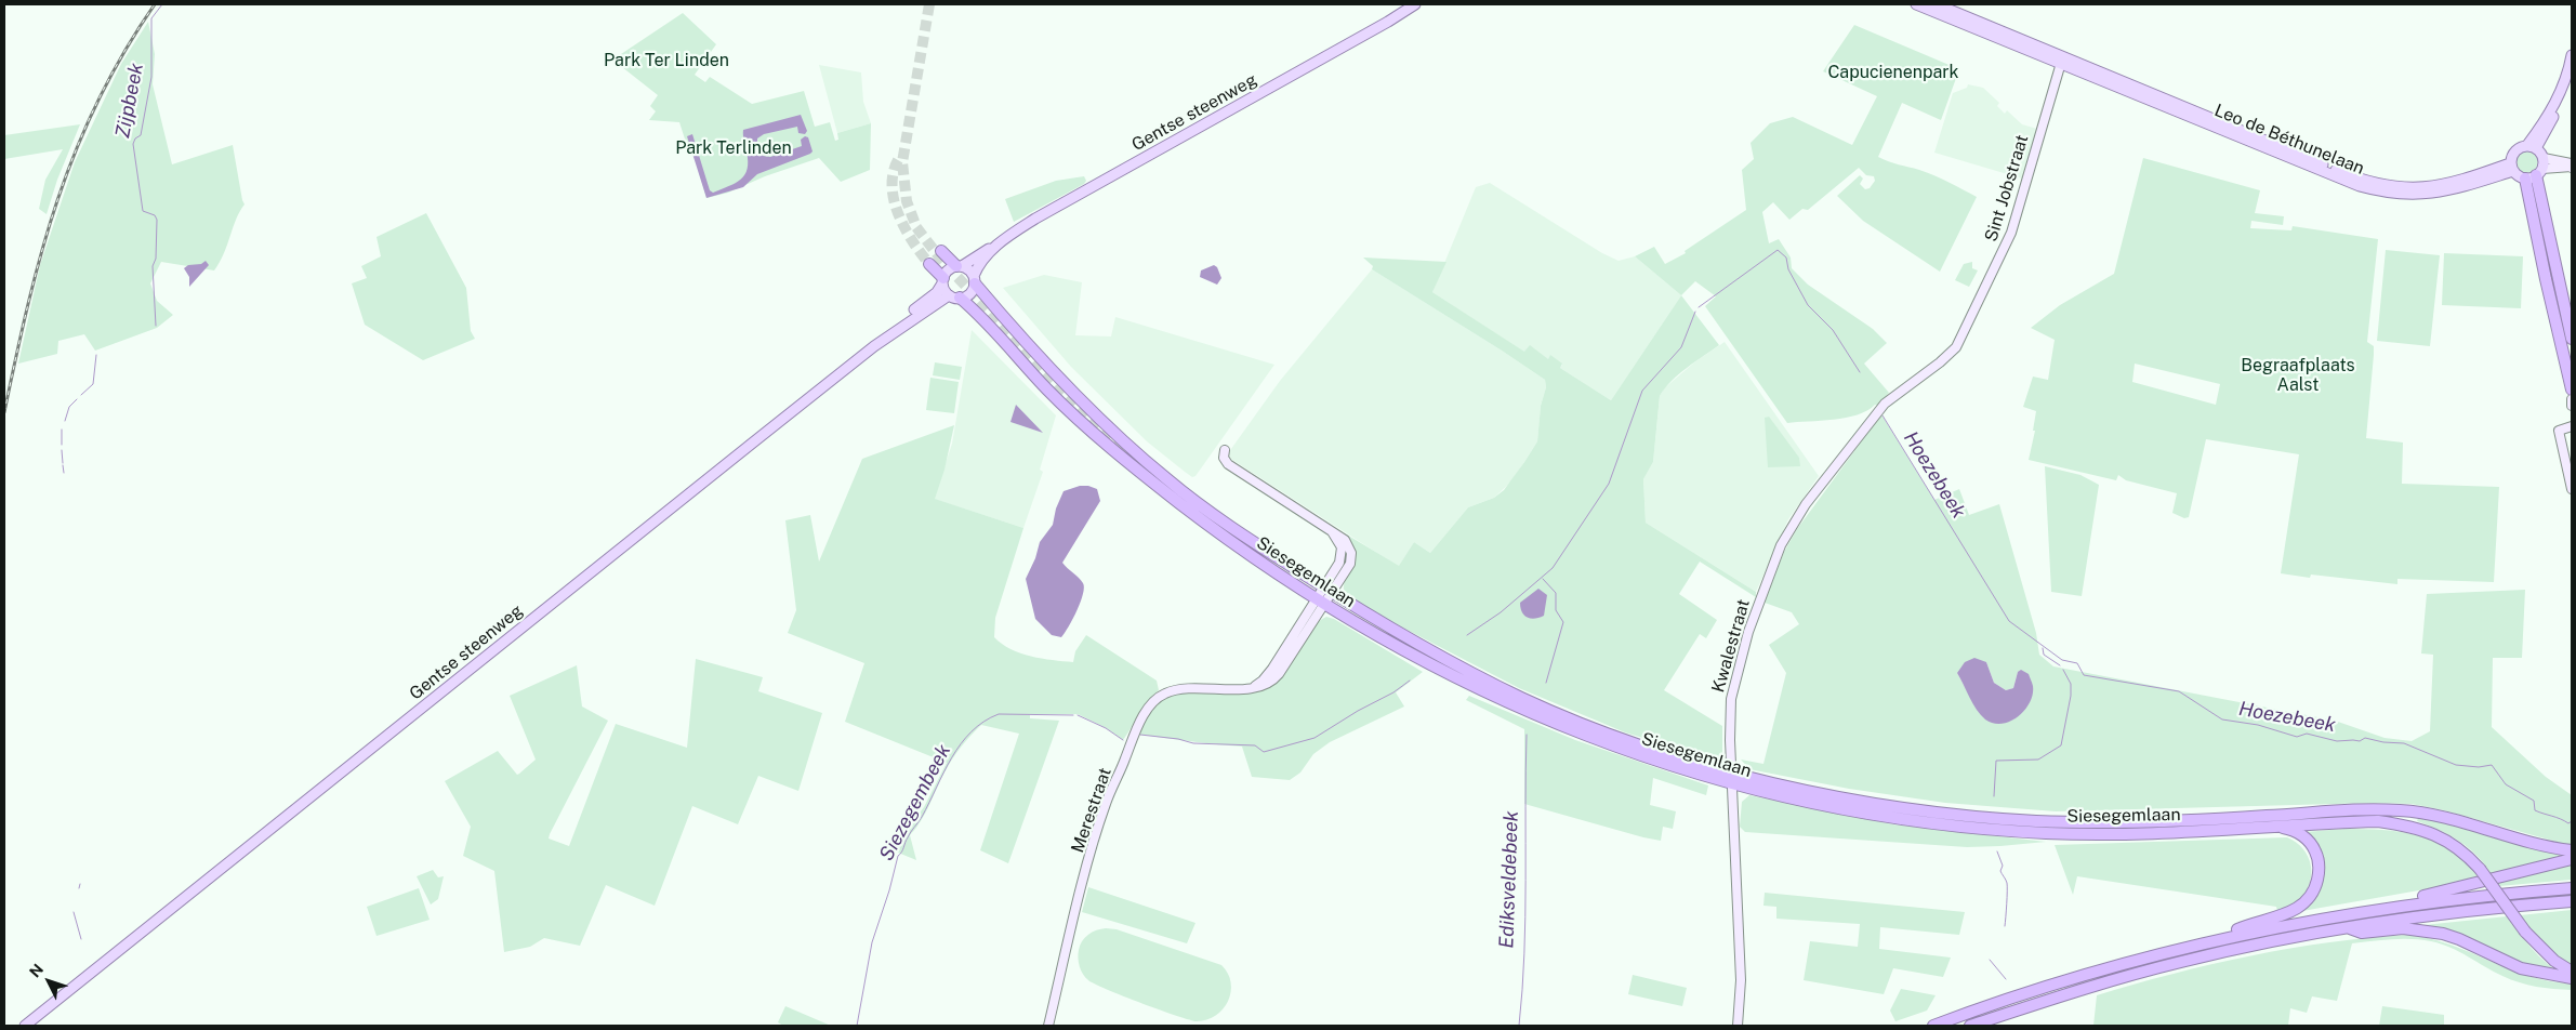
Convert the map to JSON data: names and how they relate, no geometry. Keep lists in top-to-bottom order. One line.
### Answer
{"streets":{"highway":["Siesegemlaan"],"main road":["Gentse steenweg","Leo de Béthunelaan"],"street":["Sint Jobstraat","Kwalestraat","Merestraat"]},"crossings":[["Gentse steenweg","Siesegemlaan"],["Leo de Béthunelaan","Sint Jobstraat"],["Sint Jobstraat","Kwalestraat"],["Siesegemlaan","Kwalestraat"],["Siesegemlaan","Merestraat"]],"water":["Zijpbeek","Hoezebeek","Siezegembeek","Ediksveldebeek"],"parks":["Park Ter Linden","Capucienenpark","Park Terlinden","Begraafplaats Aalst"],"north":"top left"}
